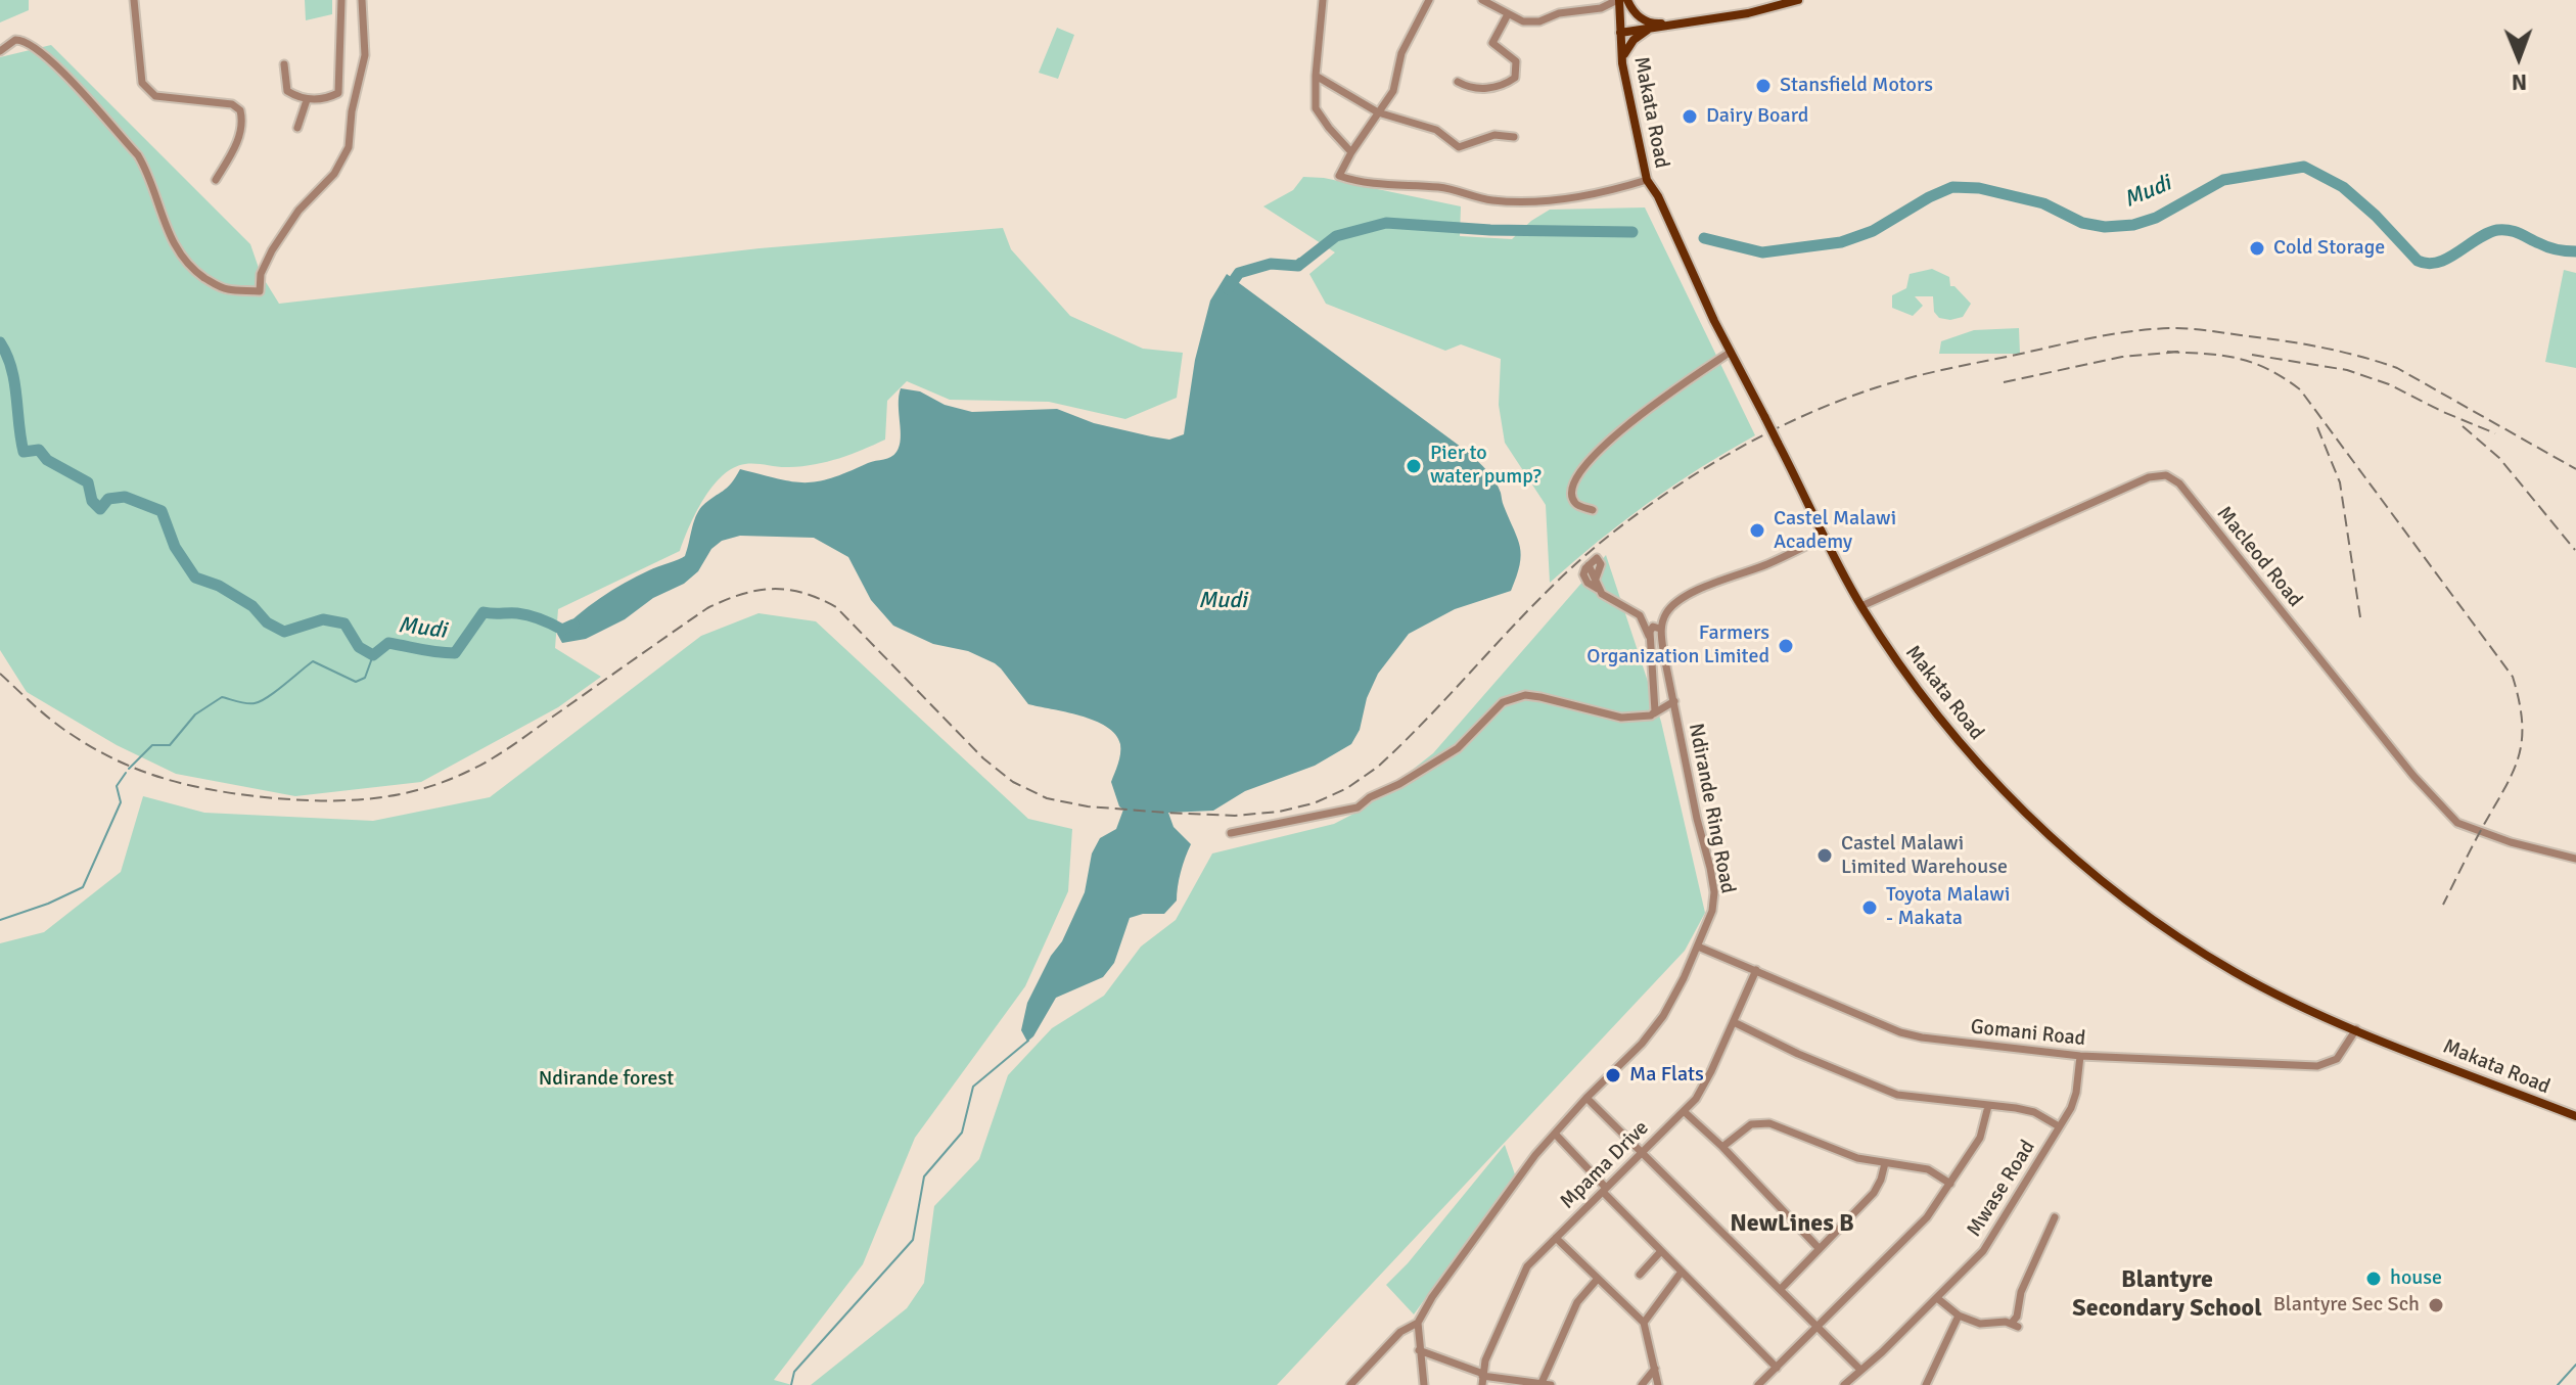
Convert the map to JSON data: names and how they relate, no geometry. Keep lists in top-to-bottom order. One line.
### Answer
{"streets":{"main road":["Makata Road"],"street":["Macleod Road","Ndirande Ring Road","Gomani Road","Mpama Drive","Mwase Road"]},"crossings":[["Makata Road","Macleod Road"],["Makata Road","Gomani Road"],["Ndirande Ring Road","Gomani Road"],["Gomani Road","Mpama Drive"],["Gomani Road","Mwase Road"]],"districts":["NewLines B","Blantyre Secondary School"],"water":["Mudi"],"parks":["Ndirande forest"],"places":["Stansfield Motors","Dairy Board","Cold Storage","Pier to water pump?","Castel Malawi Academy","Farmers Organization Limited","Castel Malawi Limited Warehouse","Toyota Malawi - Makata","Ma Flats","house","Blantyre Sec Sch"],"north":"bottom"}
